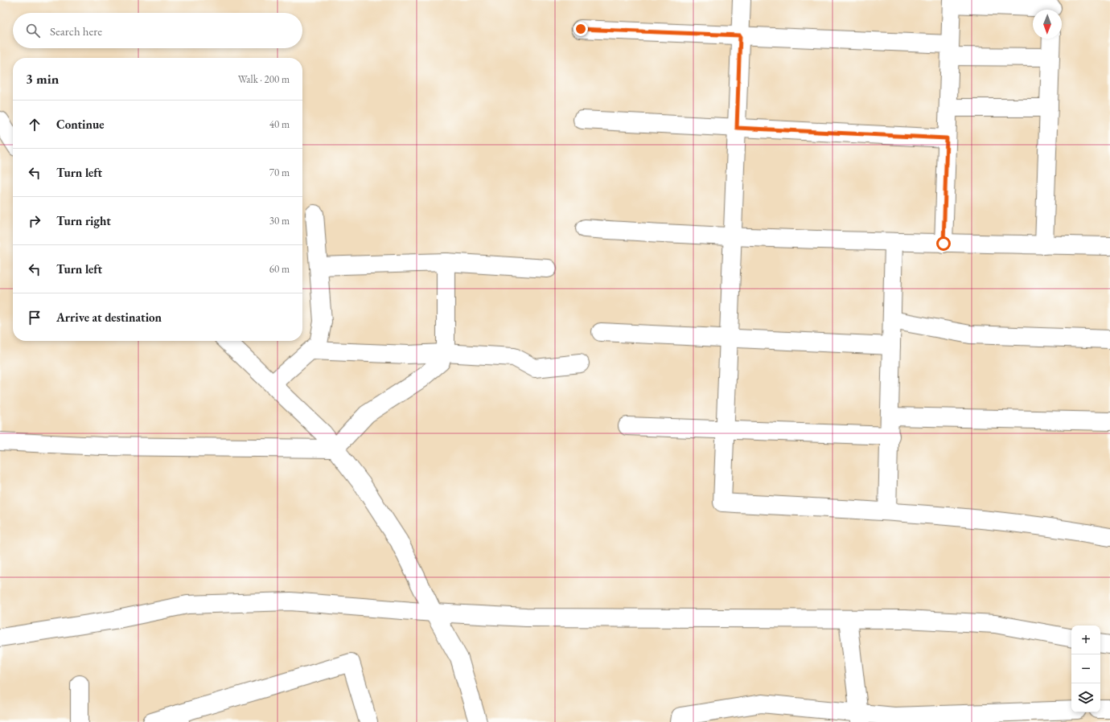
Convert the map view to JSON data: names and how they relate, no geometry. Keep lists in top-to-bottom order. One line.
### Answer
{"north":"bottom","page":{"search":"Search here","heading":["3 min","Walk · 200 m"],"list":[["Continue","40 m"],["Turn left","70 m"],["Turn right","30 m"],["Turn left","60 m"],"Arrive at destination"],"map_buttons":["+","−"]}}
